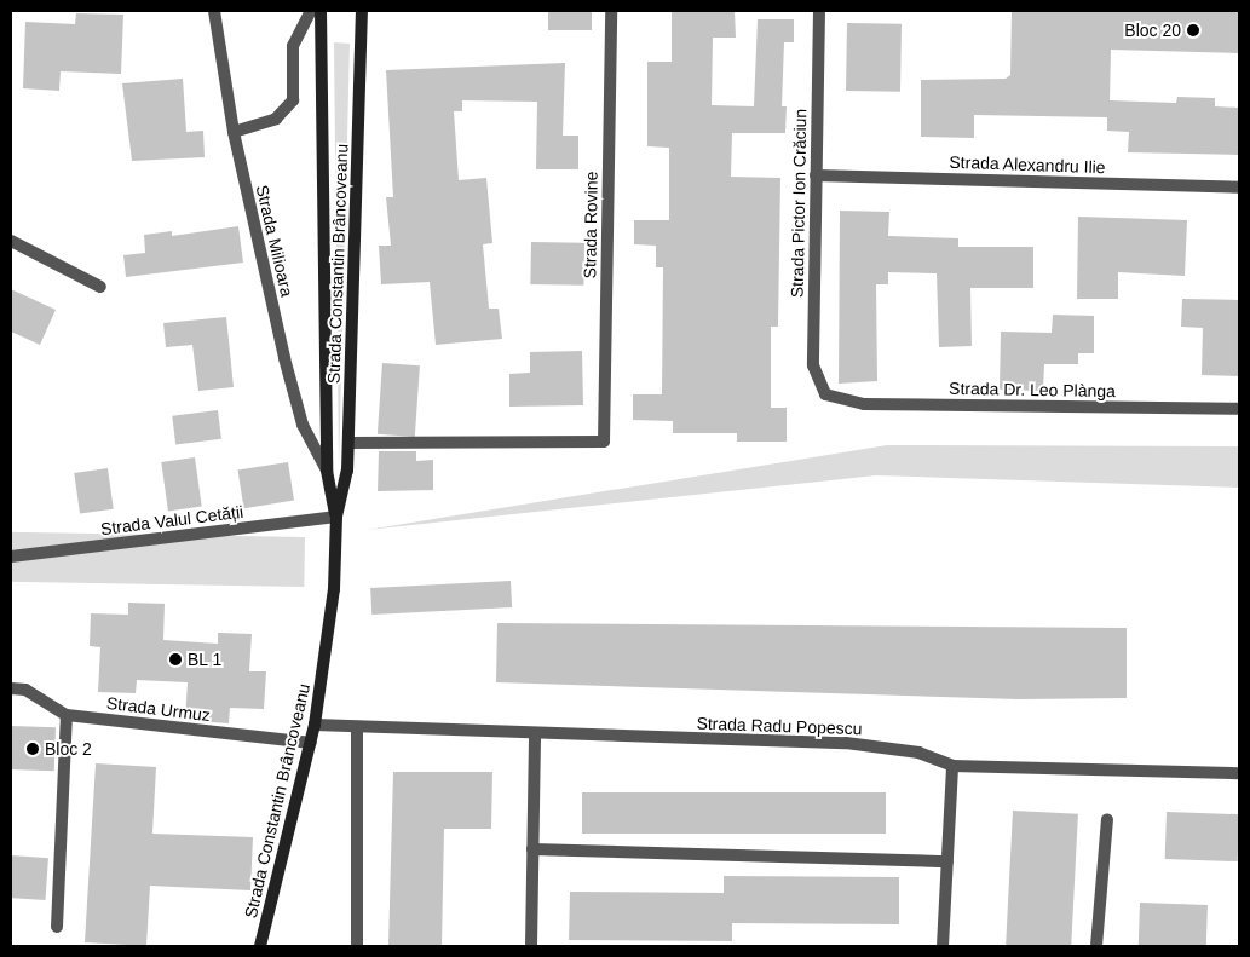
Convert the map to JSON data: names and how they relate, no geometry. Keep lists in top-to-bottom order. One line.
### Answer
{"streets":{"main road":["Strada Constantin Brâncoveanu"],"street":["Strada Alexandru Ilie","Strada Pictor Ion Crăciun","Strada Rovine","Strada Milioara","Strada Dr. Leo Plànga","Strada Valul Cetății","Strada Urmuz","Strada Radu Popescu"]},"crossings":[["Strada Alexandru Ilie","Strada Pictor Ion Crăciun"],["Strada Pictor Ion Crăciun","Strada Dr. Leo Plànga"],["Strada Rovine","Strada Constantin Brâncoveanu"],["Strada Milioara","Strada Constantin Brâncoveanu"],["Strada Constantin Brâncoveanu","Strada Valul Cetății"],["Strada Constantin Brâncoveanu","Strada Urmuz"],["Strada Constantin Brâncoveanu","Strada Radu Popescu"]],"places":["Bloc 20","BL 1","Bloc 2"]}
